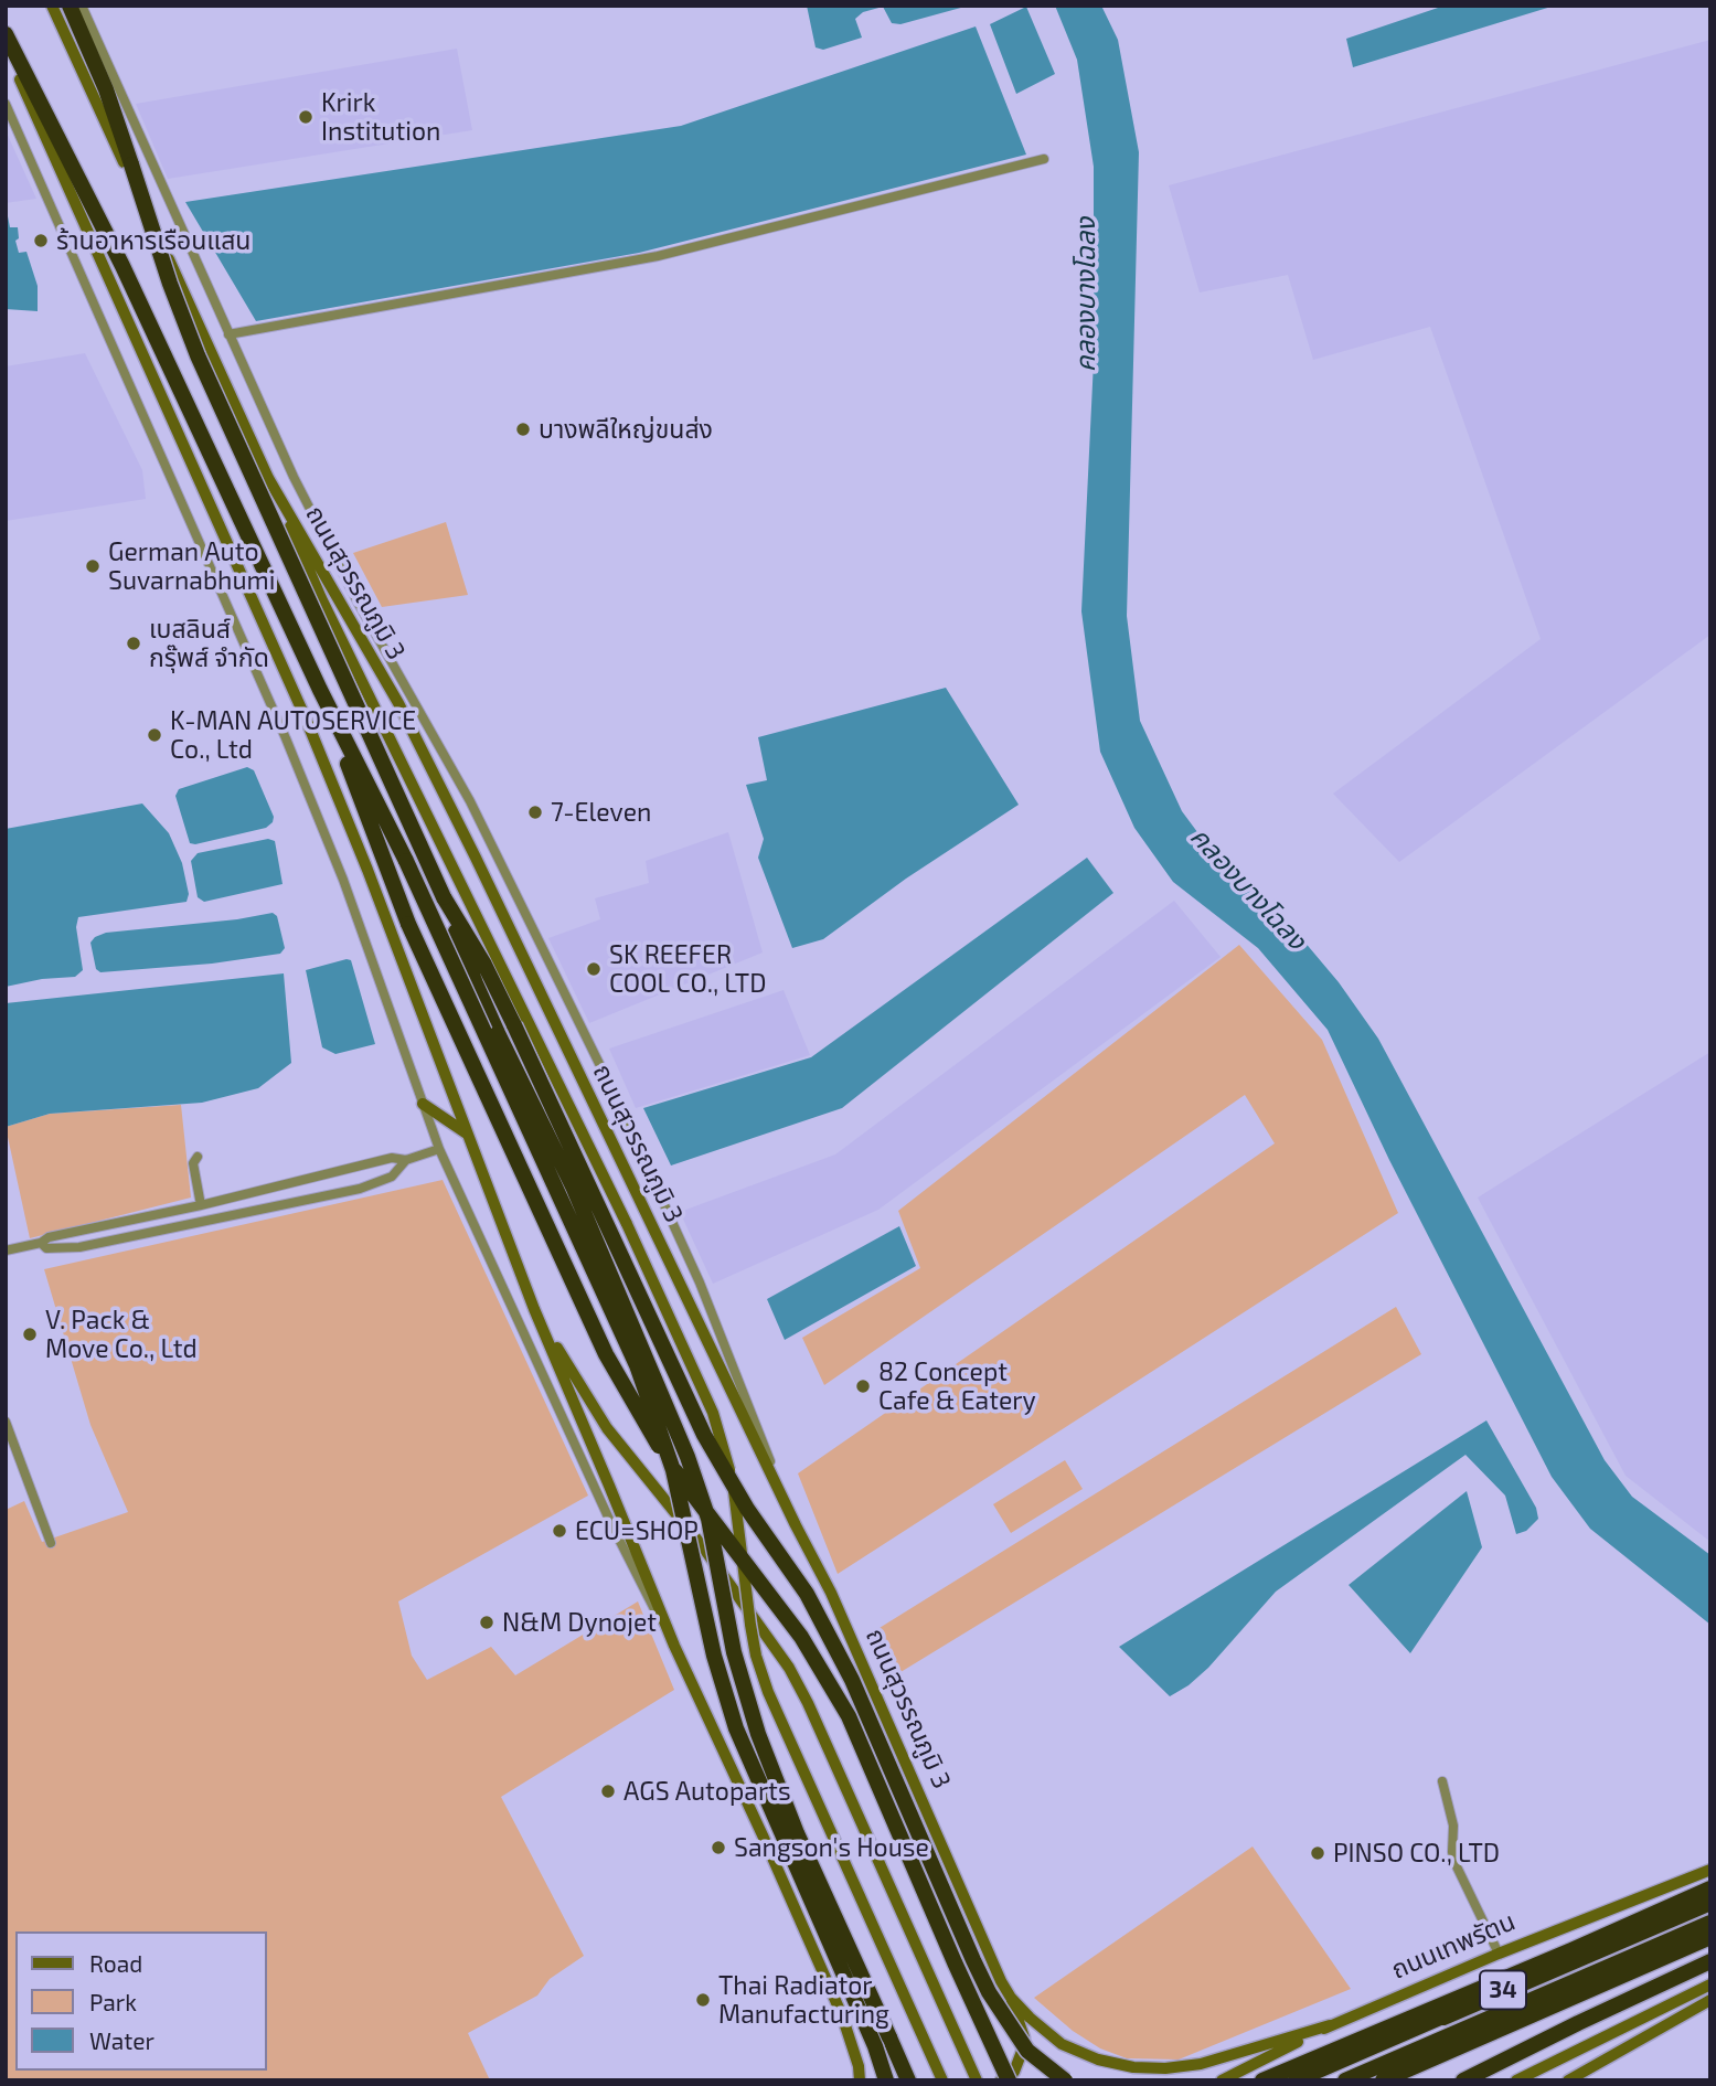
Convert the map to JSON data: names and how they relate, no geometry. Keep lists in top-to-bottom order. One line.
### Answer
{"streets":{"highway":["34"],"main road":["ถนนสุวรรณภูมิ 3","ถนนเทพรัตน"]},"crossings":[["ถนนสุวรรณภูมิ 3","ถนนเทพรัตน"]],"water":["คลองบางโฉลง"],"places":["Krirk Institution","ร้านอาหารเรือนแสน","บางพลีใหญ่ขนส่ง","German Auto Suvarnabhumi","เบสลินส์ กรุ๊พส์ จำกัด","K-MAN AUTOSERVICE Co., Ltd","7-Eleven","SK REEFER COOL CO., LTD","V. Pack & Move Co., Ltd","82 Concept Cafe & Eatery","ECU=SHOP","N&M Dynojet","AGS Autoparts","Sangson's House","PINSO CO., LTD","Thai Radiator Manufacturing"],"legend":["Road","Park","Water"]}
